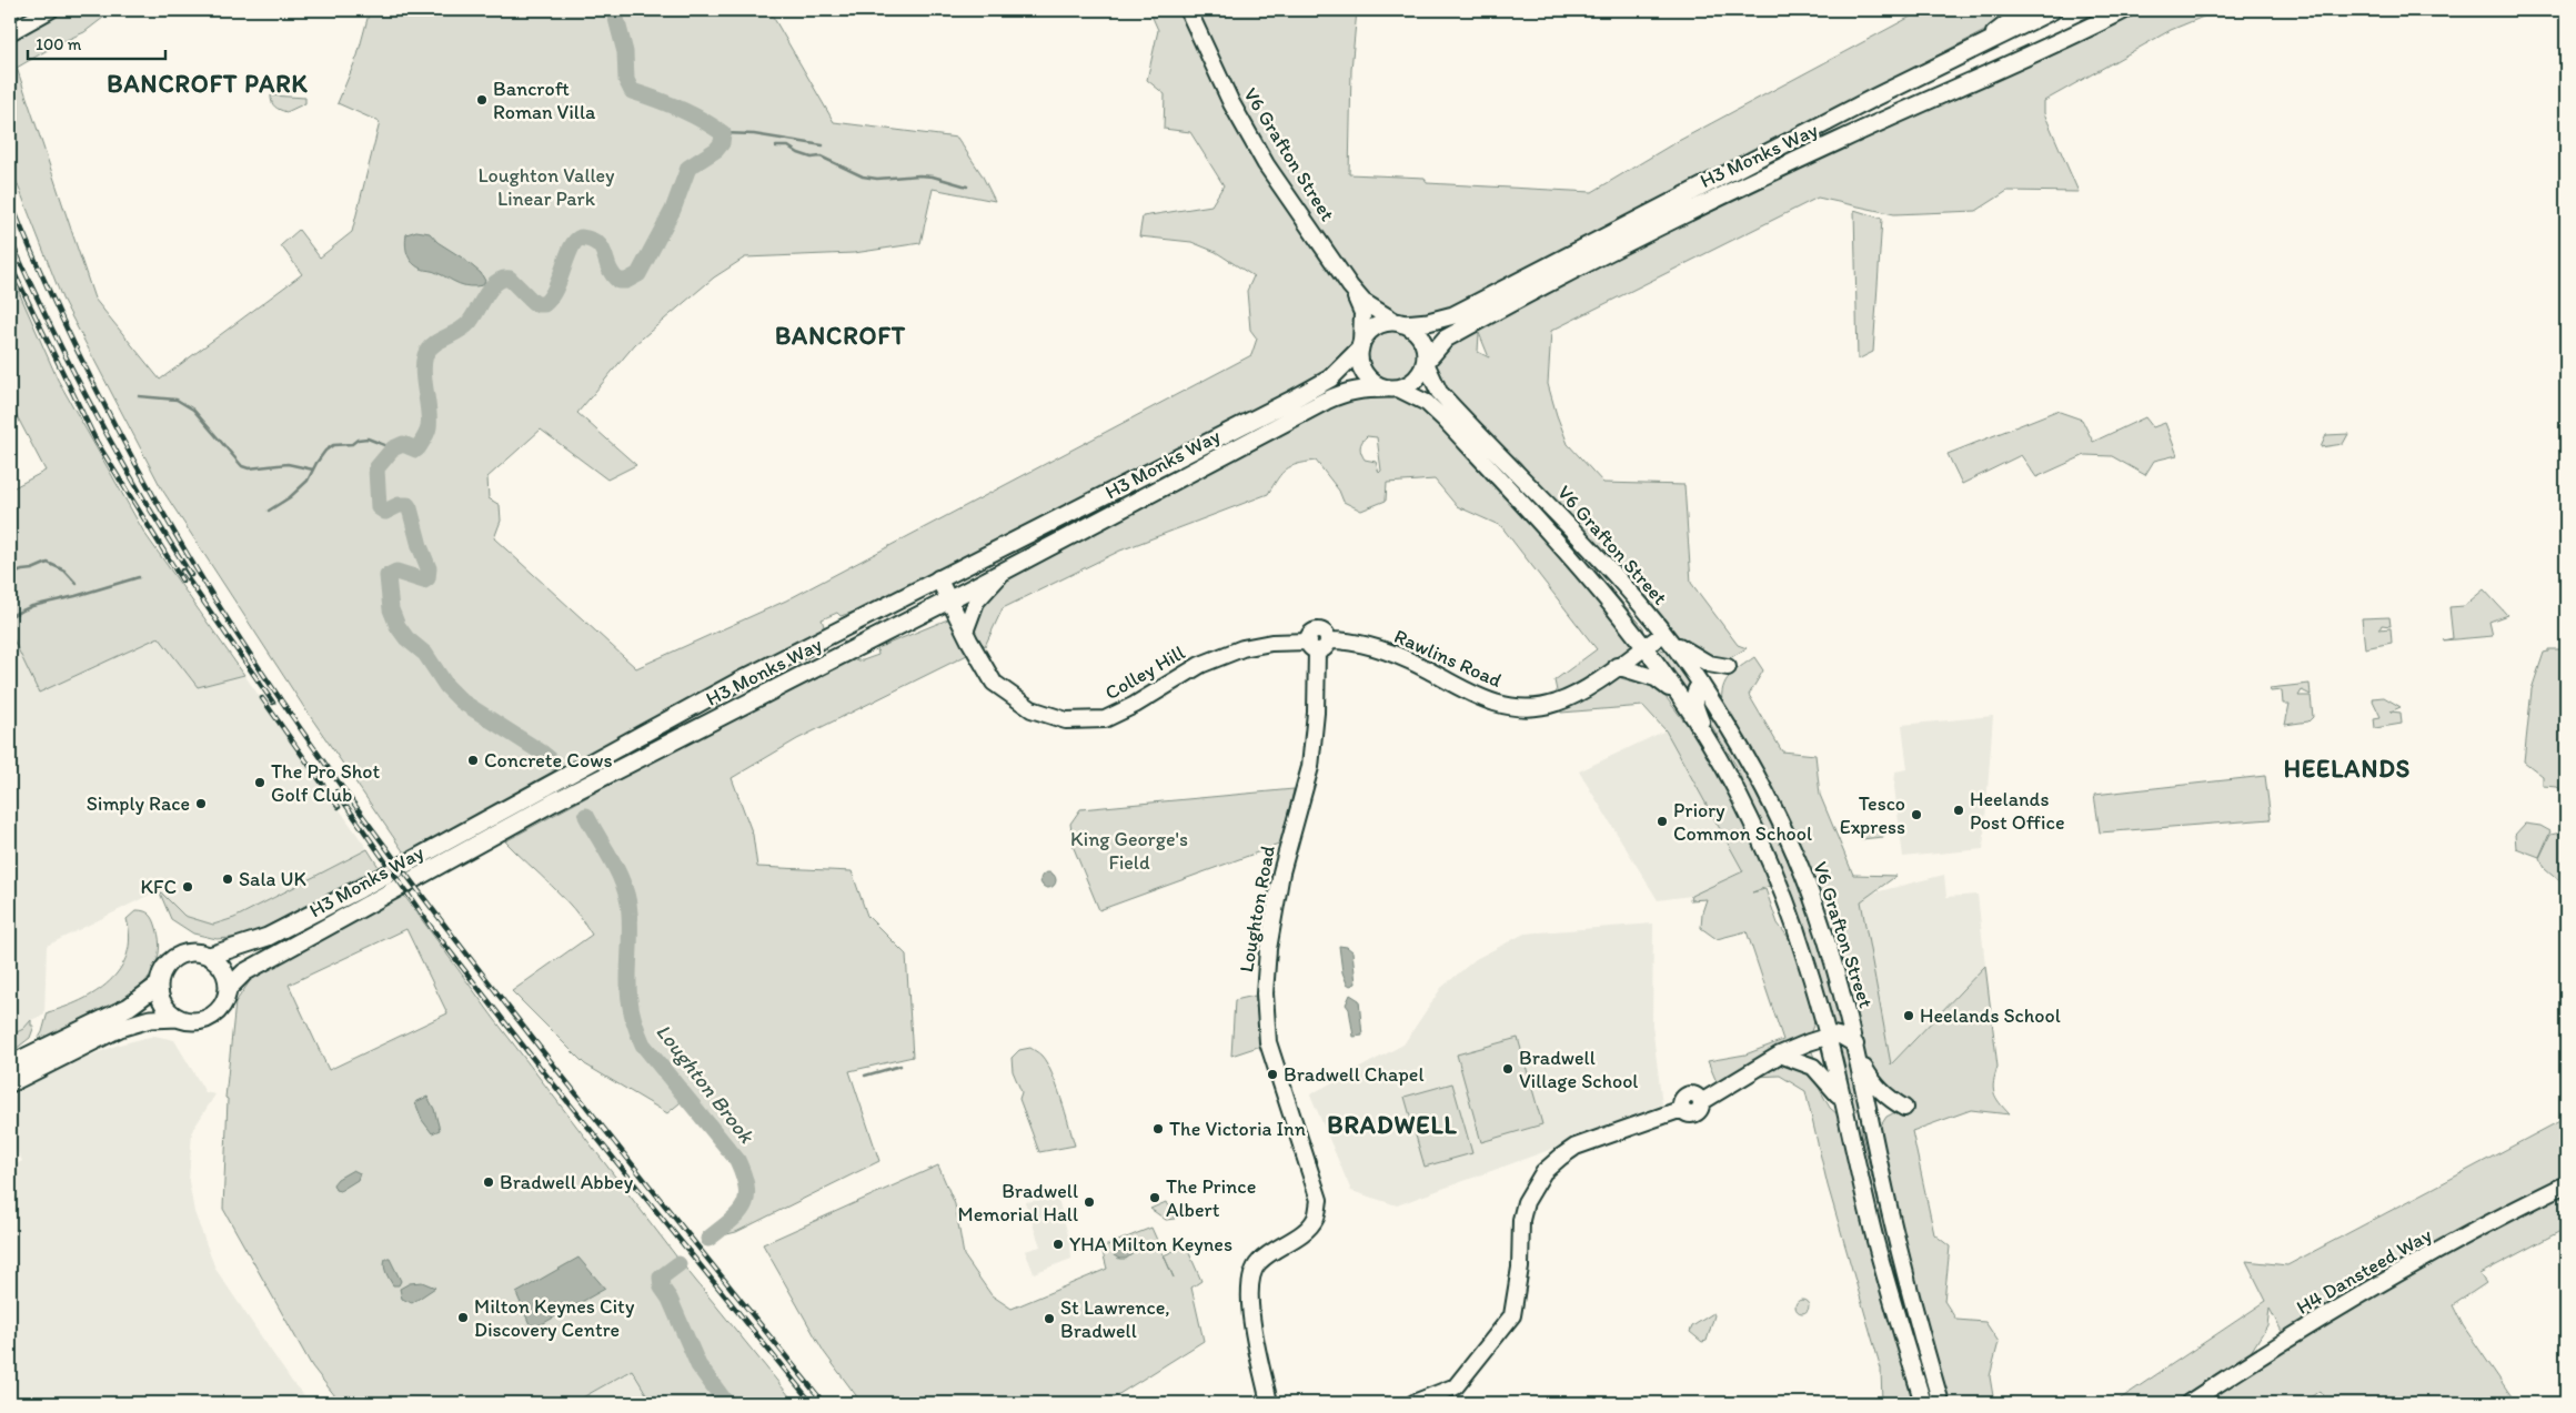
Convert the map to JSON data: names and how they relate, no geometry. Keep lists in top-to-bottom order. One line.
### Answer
{"streets":{"main road":["H3 Monks Way"],"street":["V6 Grafton Street","Rawlins Road","Colley Hill","Loughton Road","H4 Dansteed Way"]},"crossings":[["V6 Grafton Street","H3 Monks Way"],["V6 Grafton Street","Rawlins Road"],["H3 Monks Way","Colley Hill"],["Rawlins Road","Colley Hill"],["Rawlins Road","Loughton Road"],["Colley Hill","Loughton Road"]],"districts":["BANCROFT PARK","BANCROFT","HEELANDS","BRADWELL"],"water":["Loughton Brook"],"parks":["Loughton Valley Linear Park","King George's Field"],"places":["Bancroft Roman Villa","Concrete Cows","The Pro Shot Golf Club","Simply Race","Heelands Post Office","Tesco Express","Priory Common School","Sala UK","KFC","Heelands School","Bradwell Village School","Bradwell Chapel","The Victoria Inn","Bradwell Abbey","The Prince Albert","Bradwell Memorial Hall","YHA Milton Keynes","Milton Keynes City Discovery Centre","St Lawrence, Bradwell"],"scale_bar":"100 m"}
